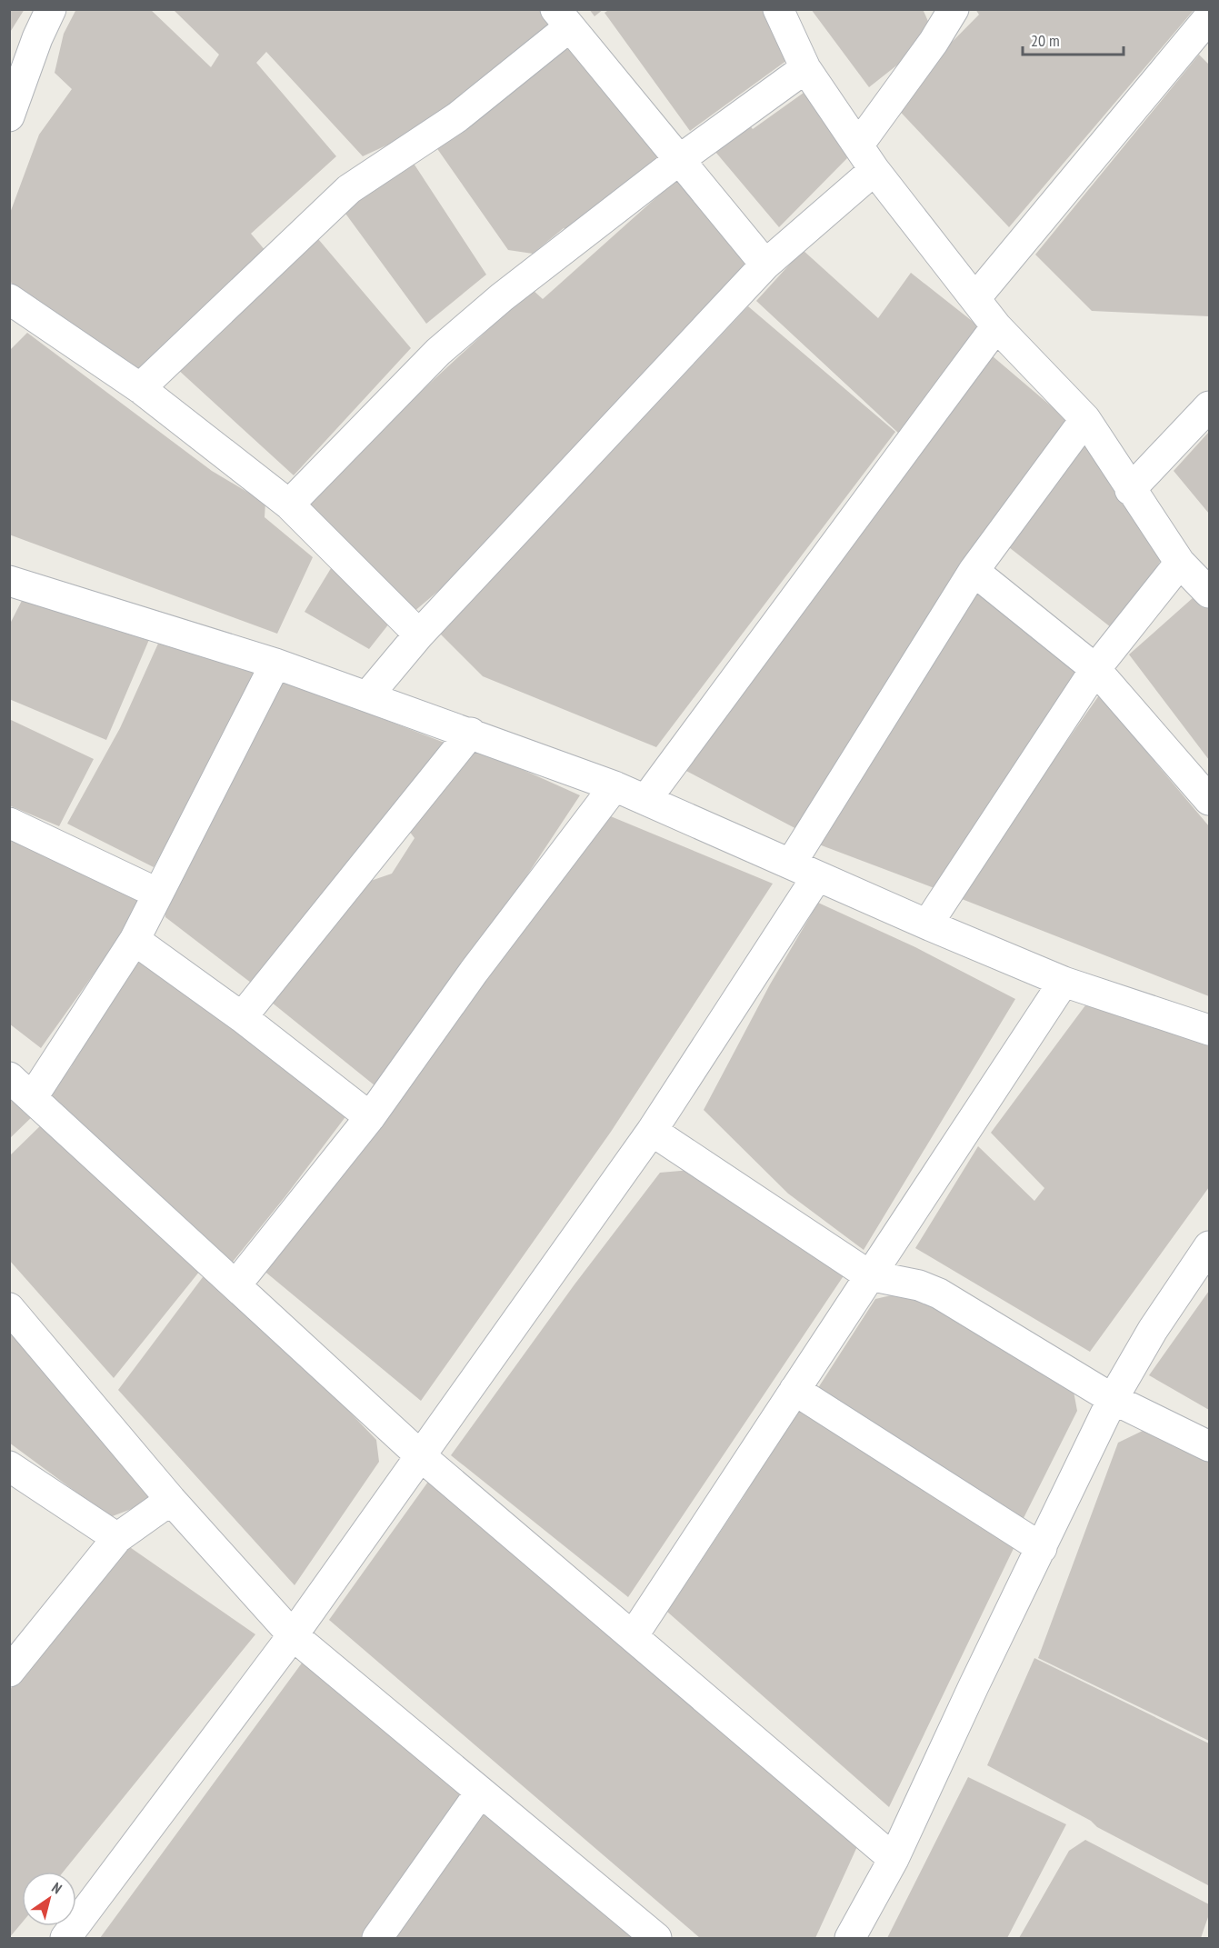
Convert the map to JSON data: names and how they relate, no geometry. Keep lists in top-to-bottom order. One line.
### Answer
{"scale_bar":"20 m","north":"top right"}
